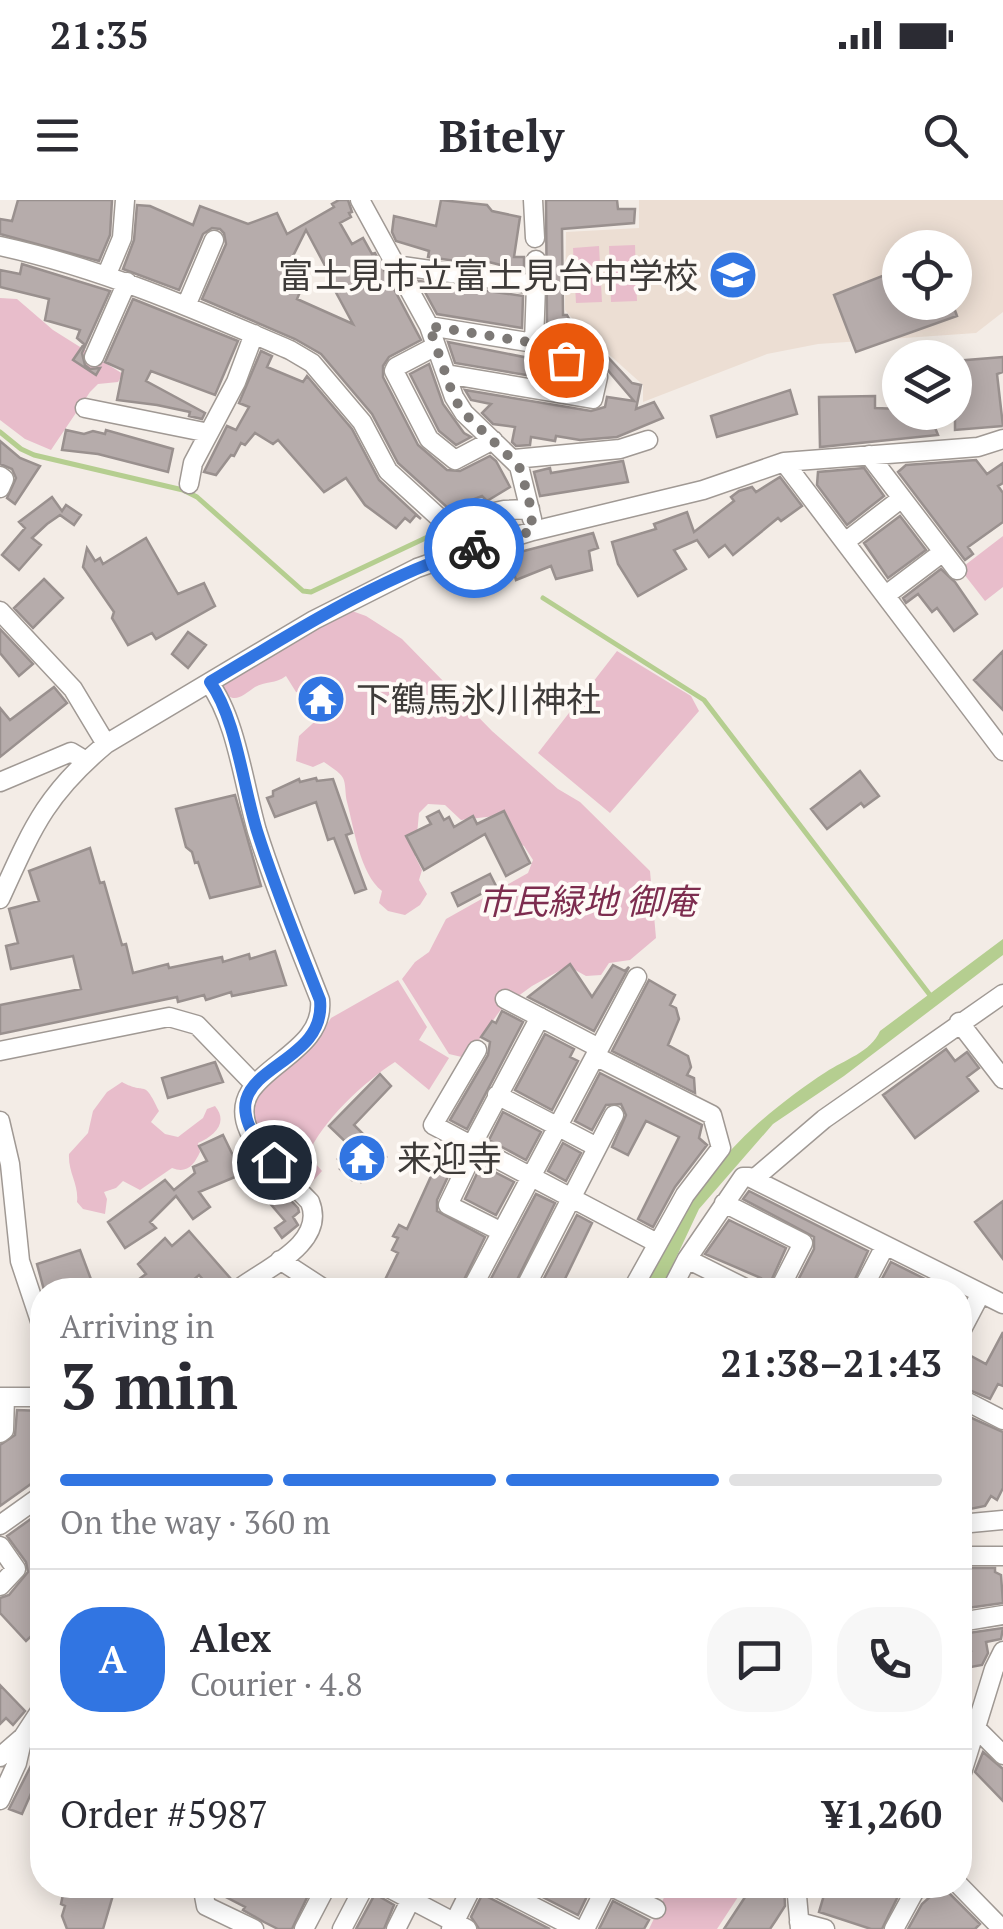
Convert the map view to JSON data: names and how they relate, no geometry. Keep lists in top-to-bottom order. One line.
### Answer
{"parks":["市民緑地 御庵"],"places":{"school or university":["富士見市立富士見台中学校"],"temple":["下鶴馬氷川神社","来迎寺"]},"page":{"status":"21:35","header":"Bitely","heading":["3 min","Arriving in","21:38–21:43"],"panel":["Alex","Courier · 4.8","Order #5987","¥1,260"],"bar":"On the way · 360 m","round":"A"}}
